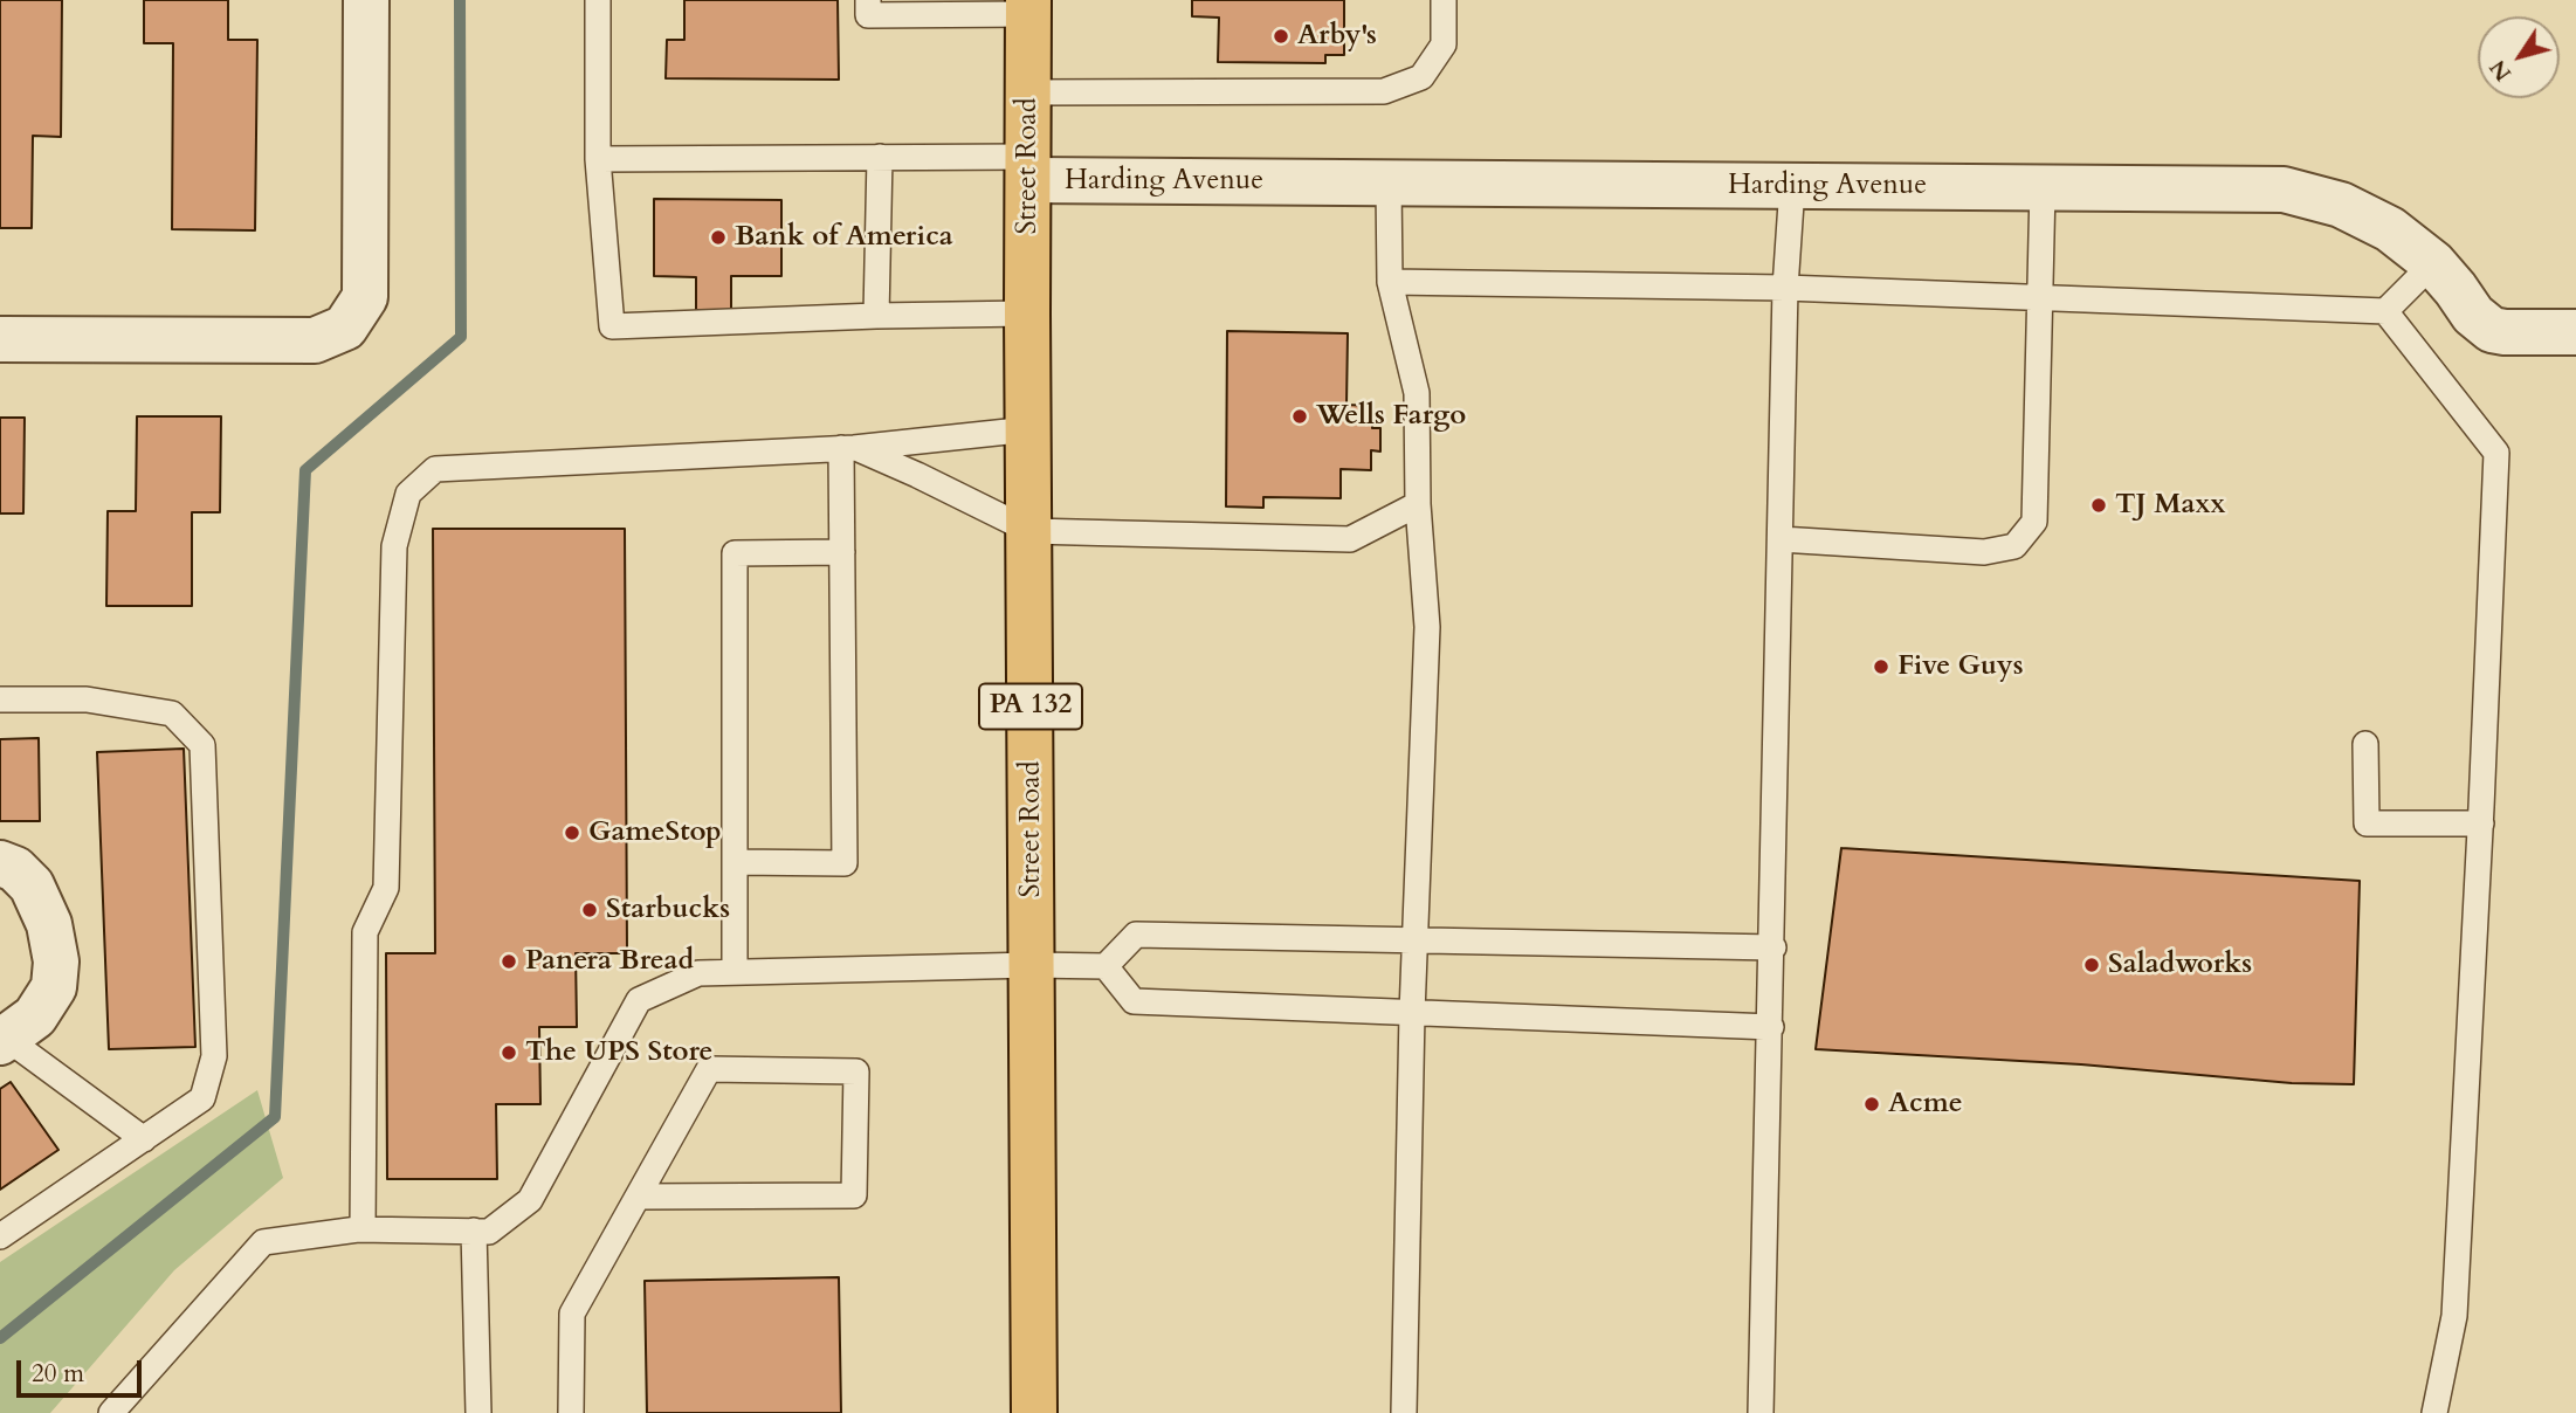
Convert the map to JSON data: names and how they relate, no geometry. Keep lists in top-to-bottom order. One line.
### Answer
{"streets":{"main road":["Street Road","PA 132"],"street":["Harding Avenue"]},"crossings":[["Street Road","Harding Avenue"]],"places":["Arby's","Bank of America","Wells Fargo","TJ Maxx","Five Guys","GameStop","Starbucks","Panera Bread","Saladworks","The UPS Store","Acme"],"scale_bar":"20 m","north":"bottom left"}
